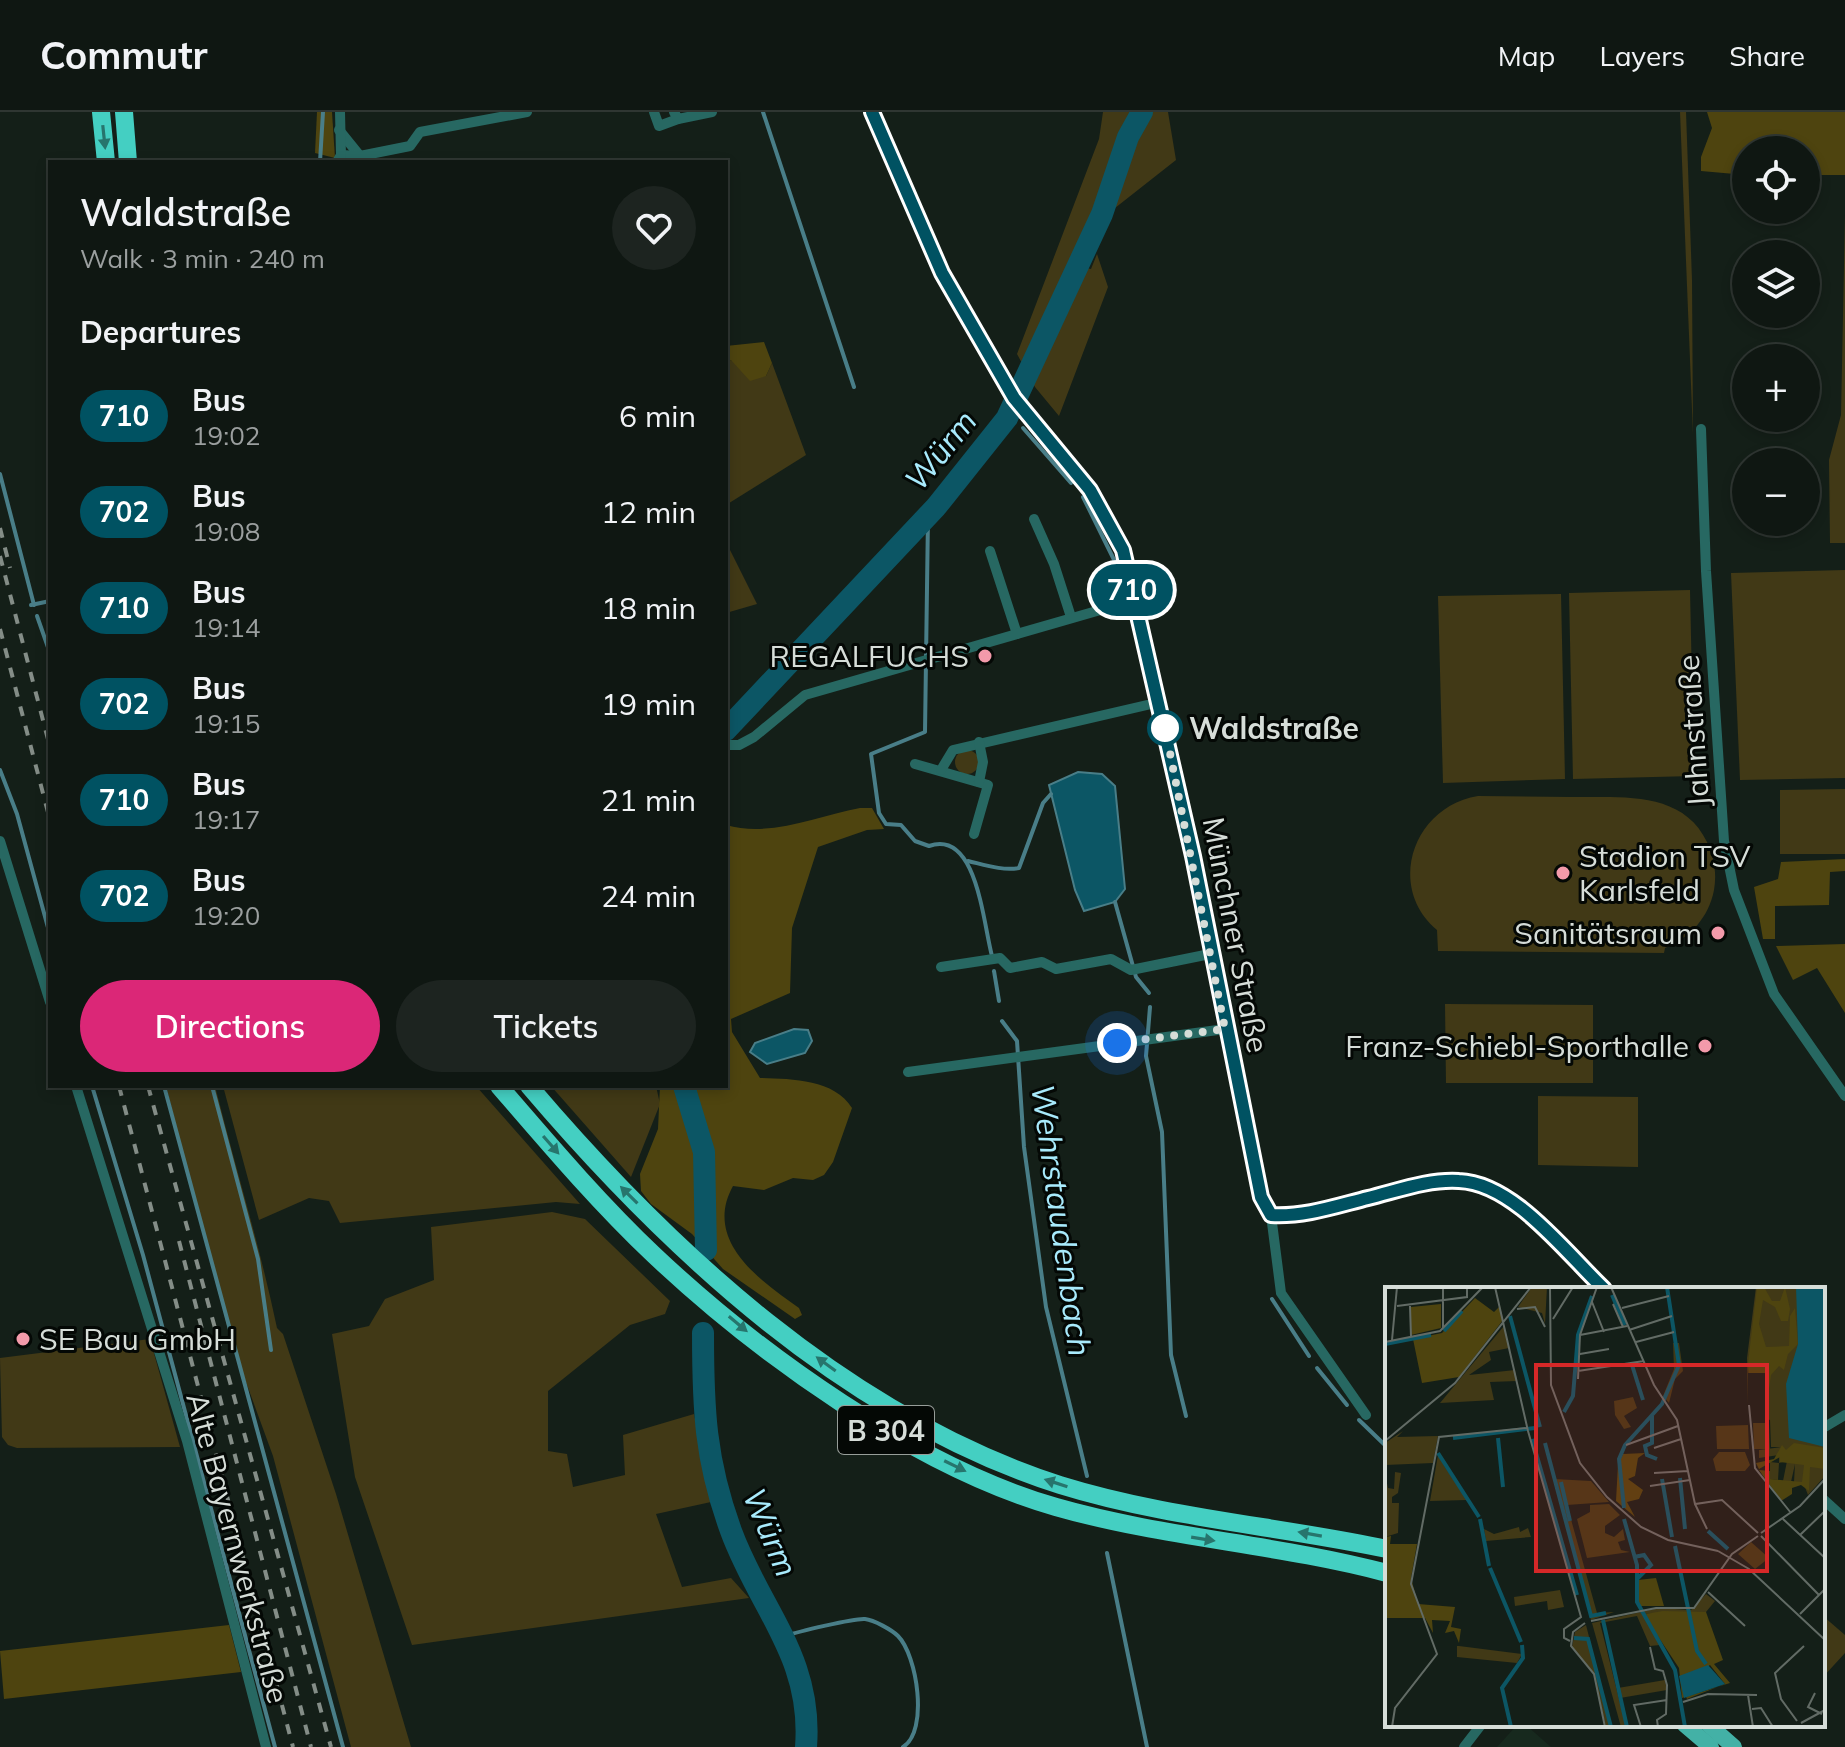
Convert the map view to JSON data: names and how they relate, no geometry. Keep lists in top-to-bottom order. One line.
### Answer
{"streets":{"highway":["B 304"],"street":["Jahnstraße","Münchner Straße","Alte Bayernwerkstraße"]},"water":["Würm","Wehrstaudenbach"],"places":["REGALFUCHS","Waldstraße","Stadion TSV Karlsfeld","Sanitätsraum","Franz-Schiebl-Sporthalle","SE Bau GmbH"],"lines":["bus line 710"],"page":{"header":"Commutr","nav":["Map","Layers","Share"],"on_map":"710","map_buttons":["+","−"],"heading":[["Waldstraße","Walk · 3 min · 240 m"],"Departures"],"list":[{"mark":"710","name":"Bus","note":"19:02","value":"6 min"},{"mark":"702","name":"Bus","note":"19:08","value":"12 min"},{"mark":"710","name":"Bus","note":"19:14","value":"18 min"},{"mark":"702","name":"Bus","note":"19:15","value":"19 min"},{"mark":"710","name":"Bus","note":"19:17","value":"21 min"},{"mark":"702","name":"Bus","note":"19:20","value":"24 min"}],"buttons":["Directions","Tickets"]}}
